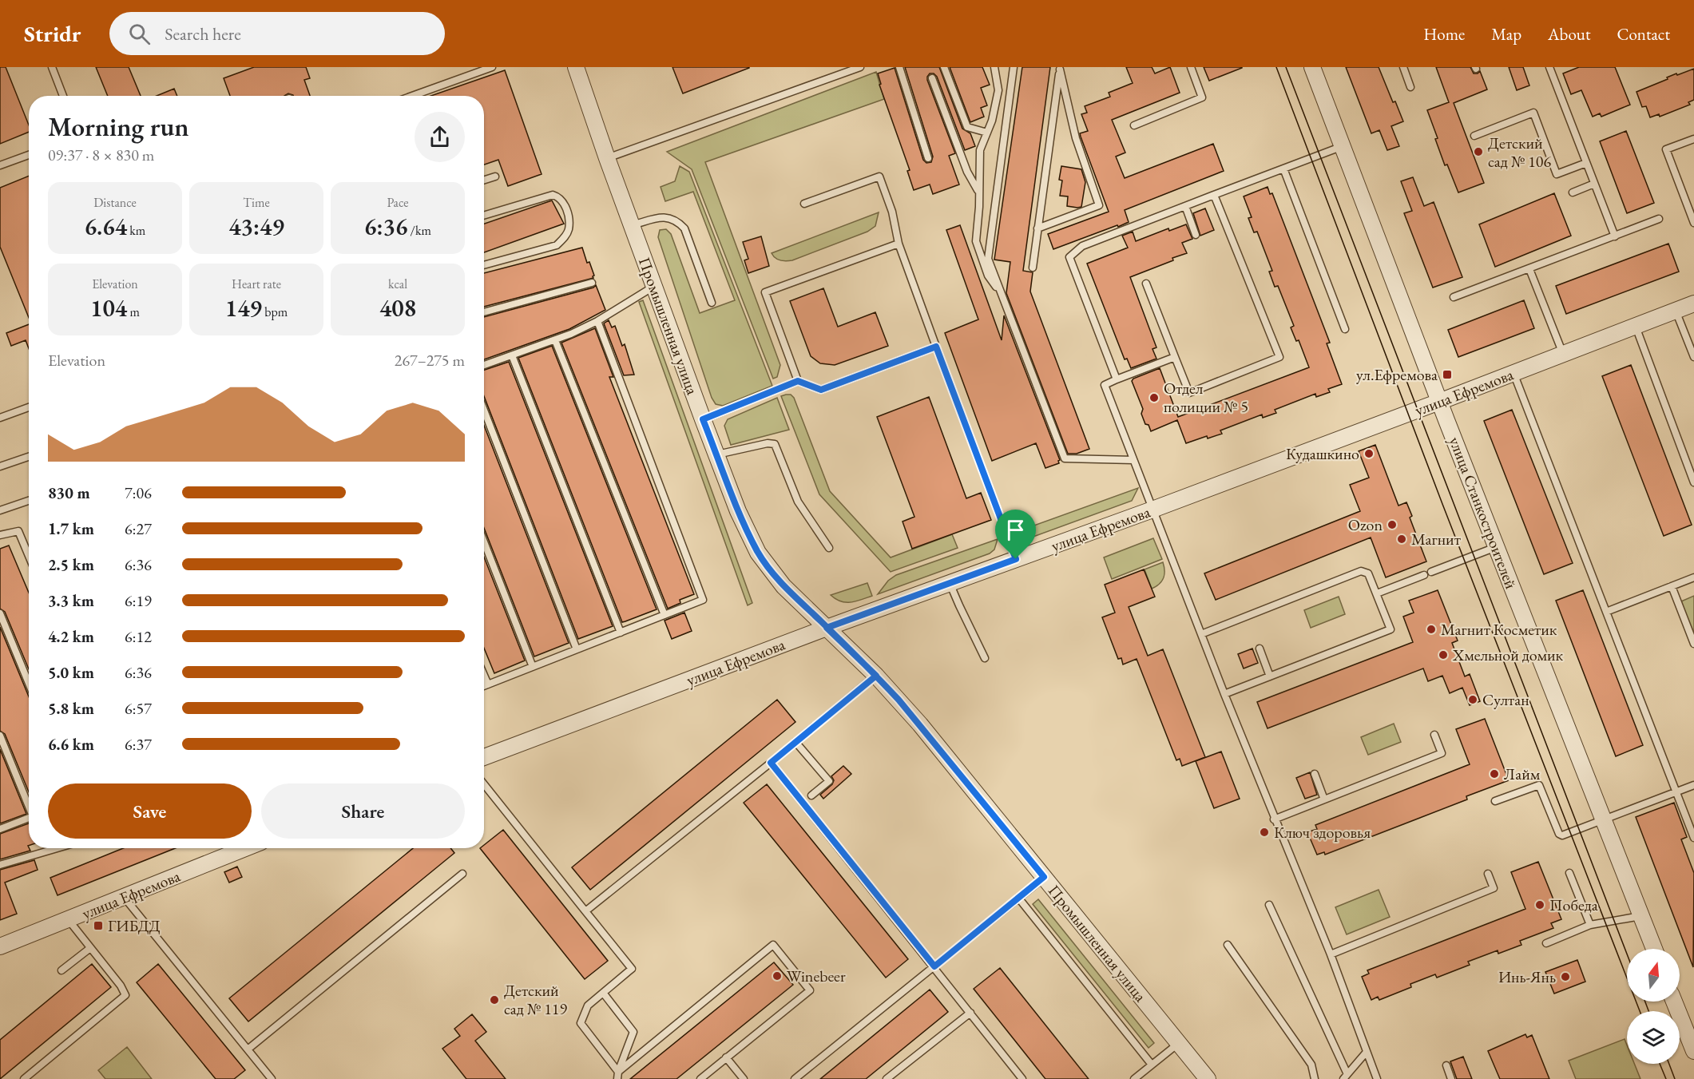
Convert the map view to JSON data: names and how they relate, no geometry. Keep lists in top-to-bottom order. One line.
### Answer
{"streets":{"street":["Промышленная улица","улица Ефремова","улица Станкостроителей"]},"crossings":[["Промышленная улица","улица Ефремова"],["улица Ефремова","улица Станкостроителей"]],"places":{"other":["Детский сад № 106","Отдел полиции № 5","Кудашкино","Ozon","Магнит","Магнит Косметик","Хмельной домик","Султан","Лайм","Ключ здоровья","Победа","Winebeer","Инь-Янь","Детский сад № 119"],"transit":["ул.Ефремова","ГИБДД"]},"north":"top","page":{"header":"Stridr","search":"Search here","nav":["Home","Map","About","Contact"],"heading":["Morning run","09:37 · 8 × 830 m"],"stats":[["Distance","6.64 km"],["Time","43:49"],["Pace","6:36 /km"],["Elevation","104 m"],["Heart rate","149 bpm"],["kcal","408"]],"chart":["Elevation","267–275 m"],"list":[{"name":"830 m","note":"7:06"},{"name":"1.7 km","note":"6:27"},{"name":"2.5 km","note":"6:36"},{"name":"3.3 km","note":"6:19"},{"name":"4.2 km","note":"6:12"},{"name":"5.0 km","note":"6:36"},{"name":"5.8 km","note":"6:57"},{"name":"6.6 km","note":"6:37"}],"buttons":["Save","Share"]}}
